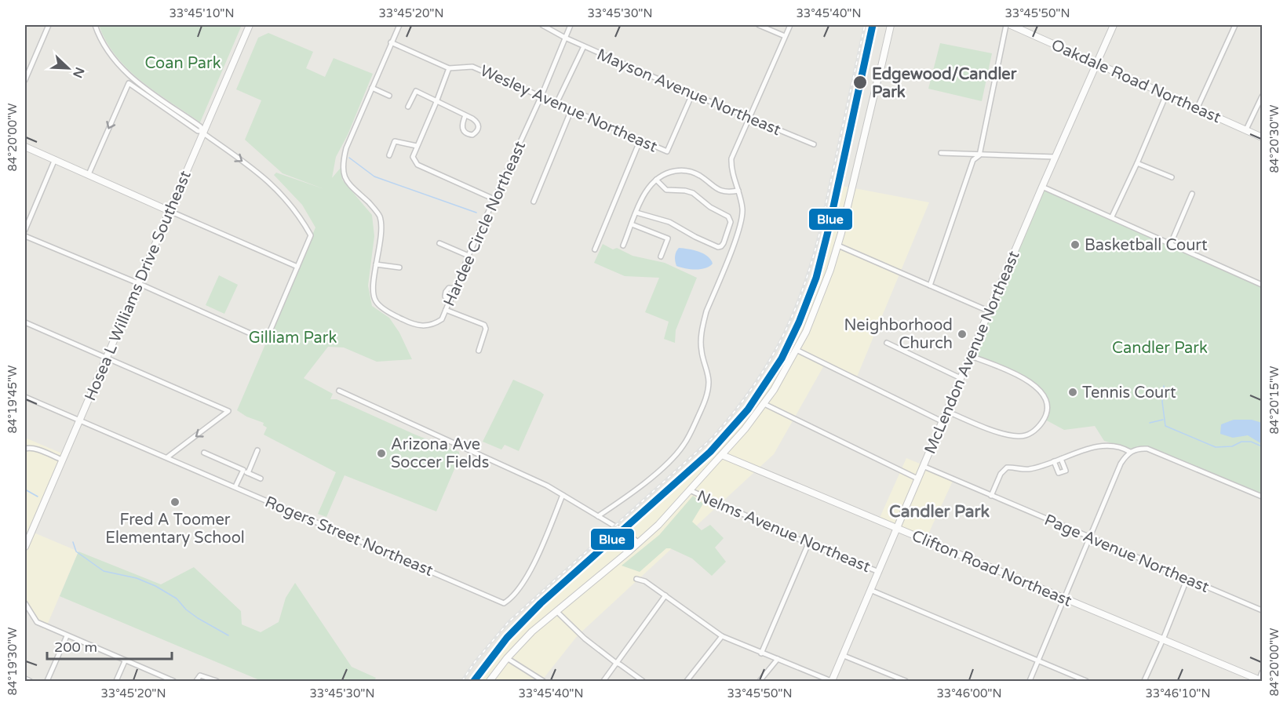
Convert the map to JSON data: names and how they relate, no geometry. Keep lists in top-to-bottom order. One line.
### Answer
{"streets":{"street":["Oakdale Road Northeast","Mayson Avenue Northeast","Wesley Avenue Northeast","Hardee Circle Northeast","Hosea L Williams Drive Southeast","McLendon Avenue Northeast","Nelms Avenue Northeast","Rogers Street Northeast","Page Avenue Northeast","Clifton Road Northeast"]},"crossings":[["Oakdale Road Northeast","McLendon Avenue Northeast"],["Mayson Avenue Northeast","Wesley Avenue Northeast"],["Mayson Avenue Northeast","Hardee Circle Northeast"],["Wesley Avenue Northeast","Hardee Circle Northeast"],["Hosea L Williams Drive Southeast","Rogers Street Northeast"],["McLendon Avenue Northeast","Nelms Avenue Northeast"],["McLendon Avenue Northeast","Page Avenue Northeast"],["McLendon Avenue Northeast","Clifton Road Northeast"]],"districts":["Candler Park"],"parks":["Coan Park","Gilliam Park","Candler Park"],"places":["Edgewood/Candler Park","Basketball Court","Neighborhood Church","Tennis Court","Arizona Ave Soccer Fields","Fred A Toomer Elementary School"],"lines":["transit line Blue"],"scale_bar":"200 m","north":"bottom right","coordinates":["33°45'10\"N","33°45'20\"N","33°45'30\"N","33°45'40\"N","33°45'50\"N","84°20'00\"W","84°20'30\"W","84°19'45\"W","84°20'15\"W","84°19'30\"W","33°46'00\"N","33°46'10\"N"]}
